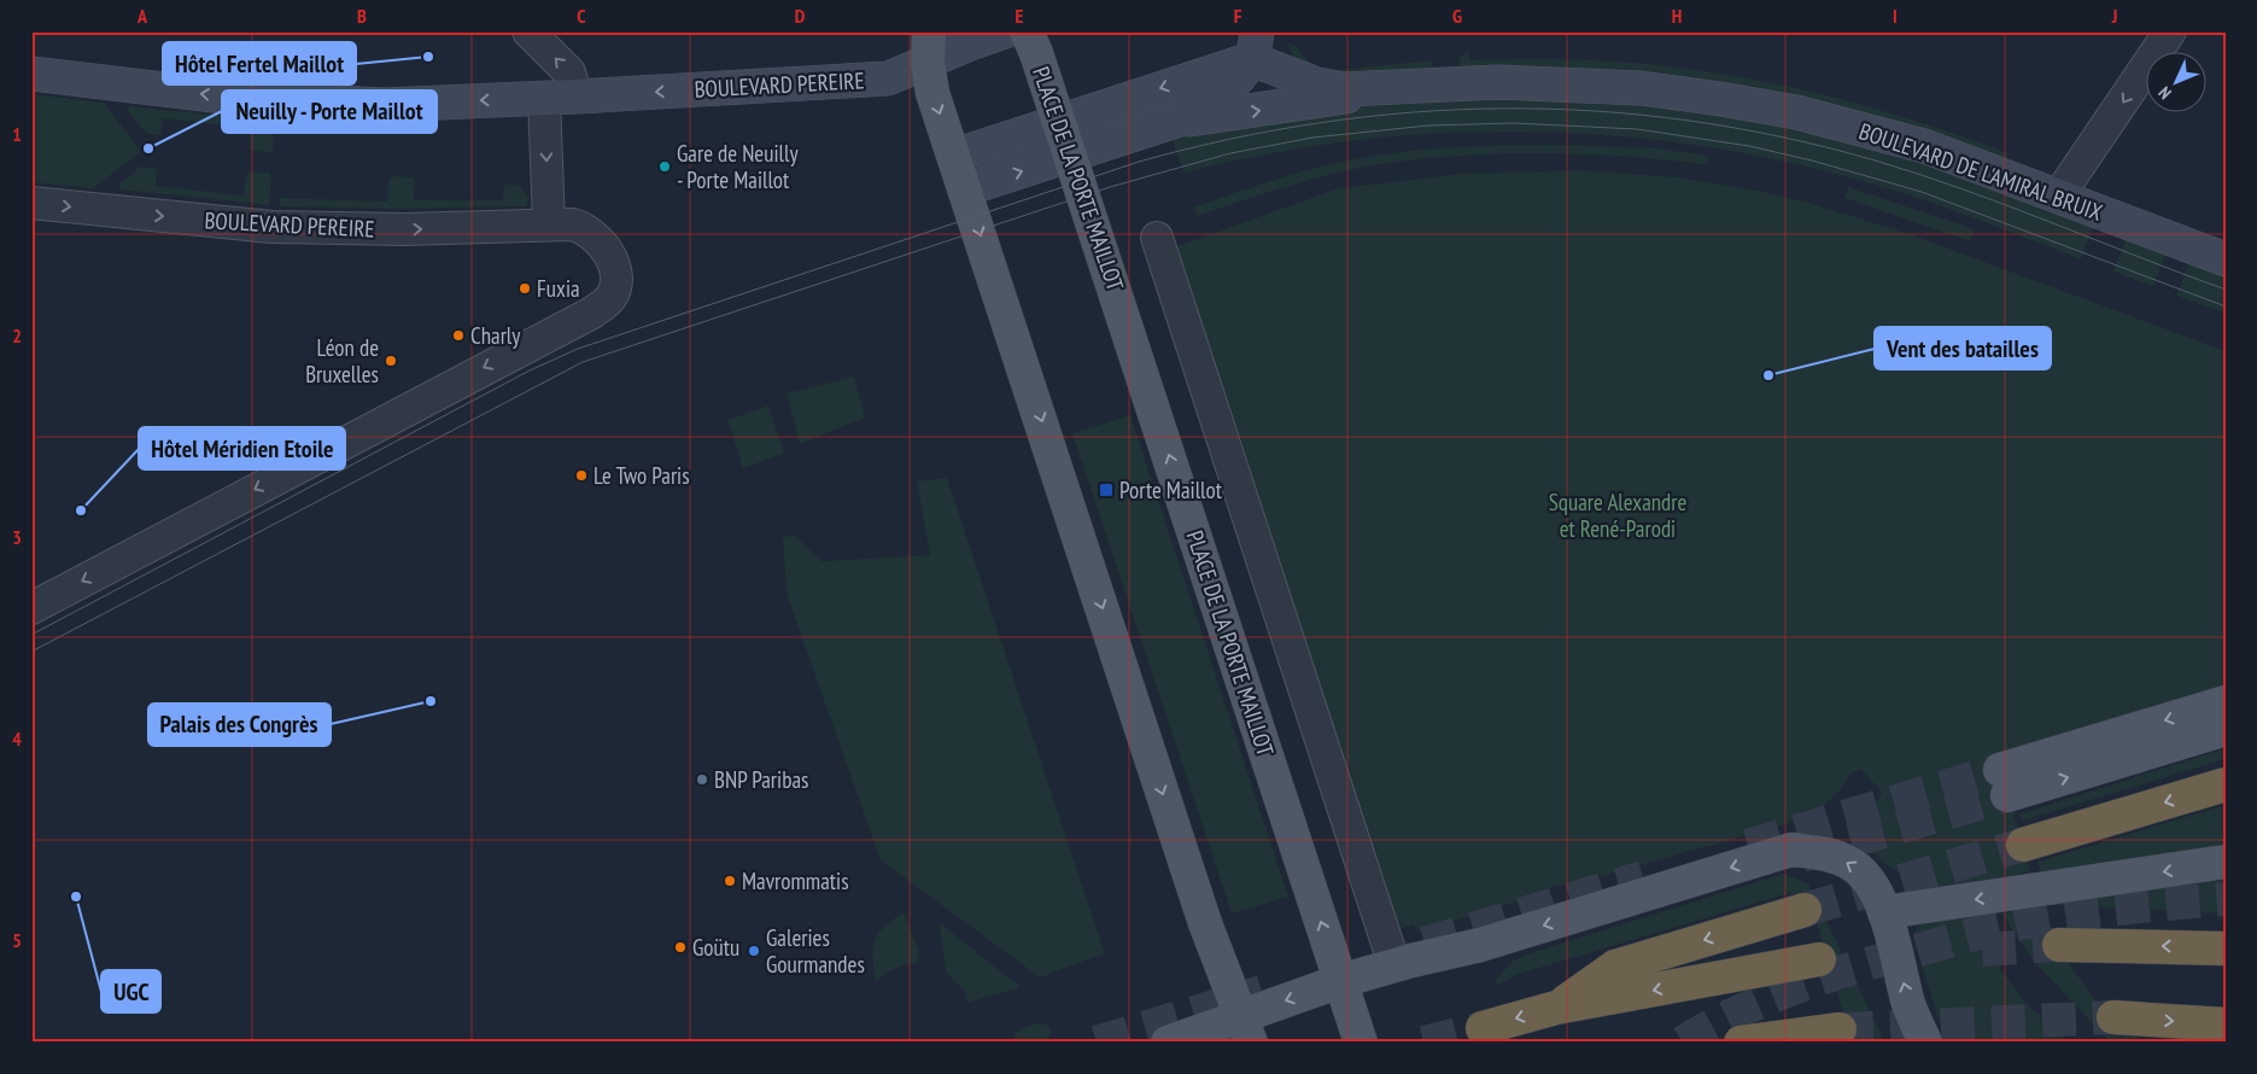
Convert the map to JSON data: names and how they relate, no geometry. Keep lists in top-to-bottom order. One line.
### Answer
{"streets":{"main road":["PLACE DE LA PORTE MAILLOT"],"street":["BOULEVARD PEREIRE","BOULEVARD DE L'AMIRAL BRUIX"]},"crossings":[["BOULEVARD DE L'AMIRAL BRUIX","PLACE DE LA PORTE MAILLOT"]],"parks":["Square Alexandre et René-Parodi"],"places":{"other":["Hôtel Fertel Maillot","Neuilly - Porte Maillot","Gare de Neuilly - Porte Maillot","Fuxia","Charly","Léon de Bruxelles","Vent des batailles","Le Two Paris","Hôtel Méridien Etoile","Palais des Congrès","BNP Paribas","Mavrommatis","UGC","Goütu","Galeries Gourmandes"],"transit":["Porte Maillot"]},"north":"bottom left","grid":{"columns":["A","B","C","D","E","F","G","H","I","J"],"rows":["1","2","3","4","5"]}}
